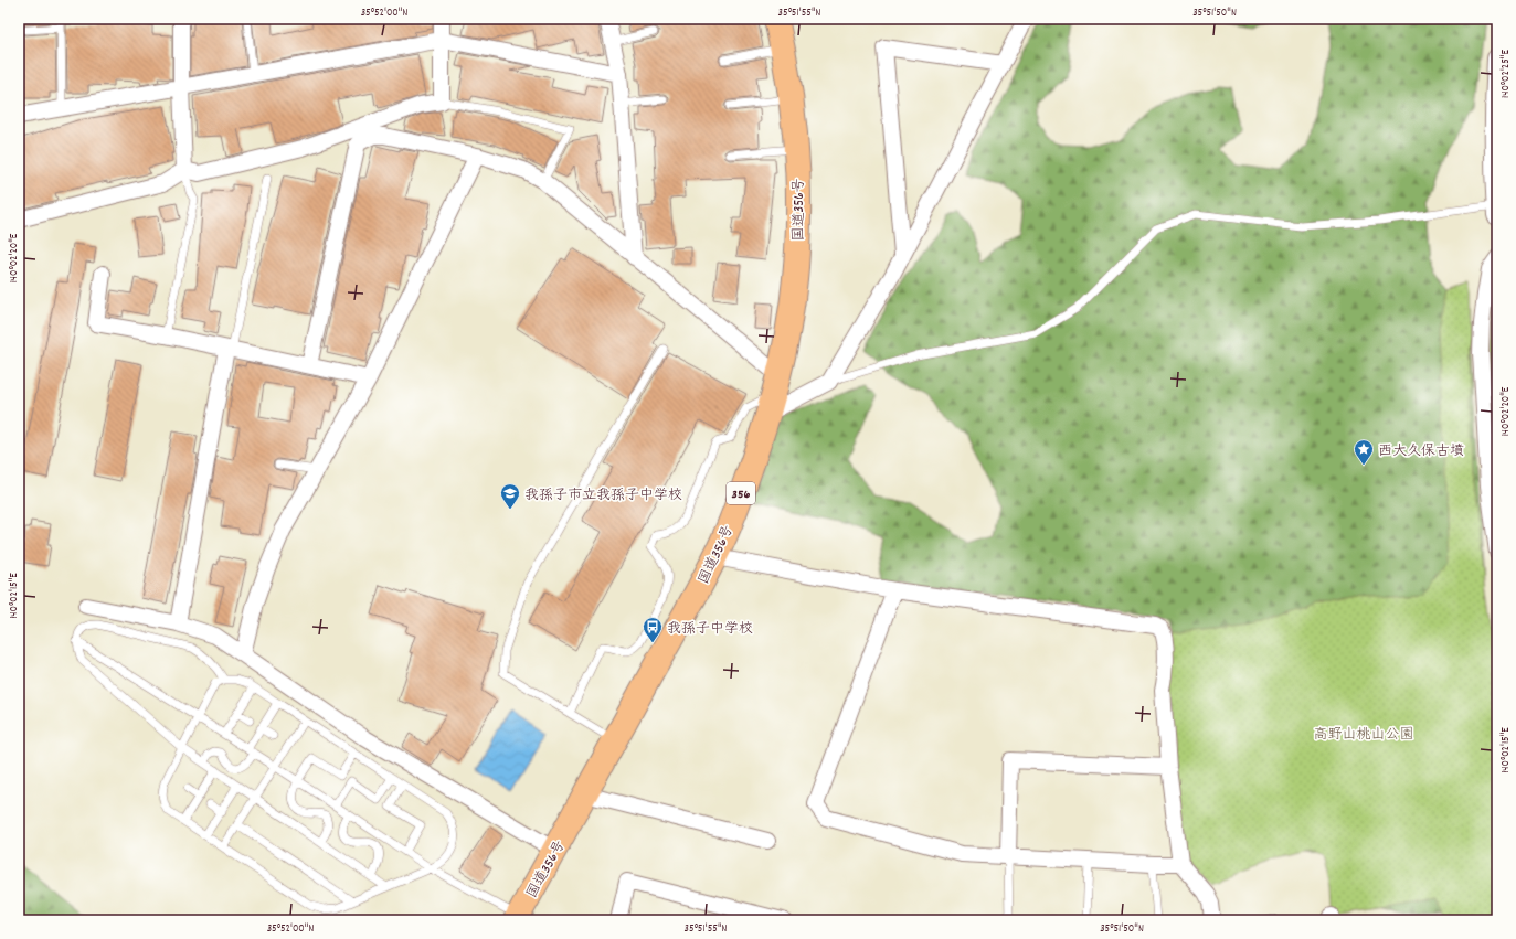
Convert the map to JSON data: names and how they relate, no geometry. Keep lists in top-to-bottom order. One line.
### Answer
{"streets":{"highway":["国道356号","356"]},"parks":["高野山桃山公園"],"places":{"place":["西大久保古墳"],"school or university":["我孫子市立我孫子中学校"],"bus stop":["我孫子中学校"]},"coordinates":["35°52'00\"N","35°51'55\"N","35°51'50\"N","140°02'25\"E","140°02'20\"E","140°02'15\"E"]}
